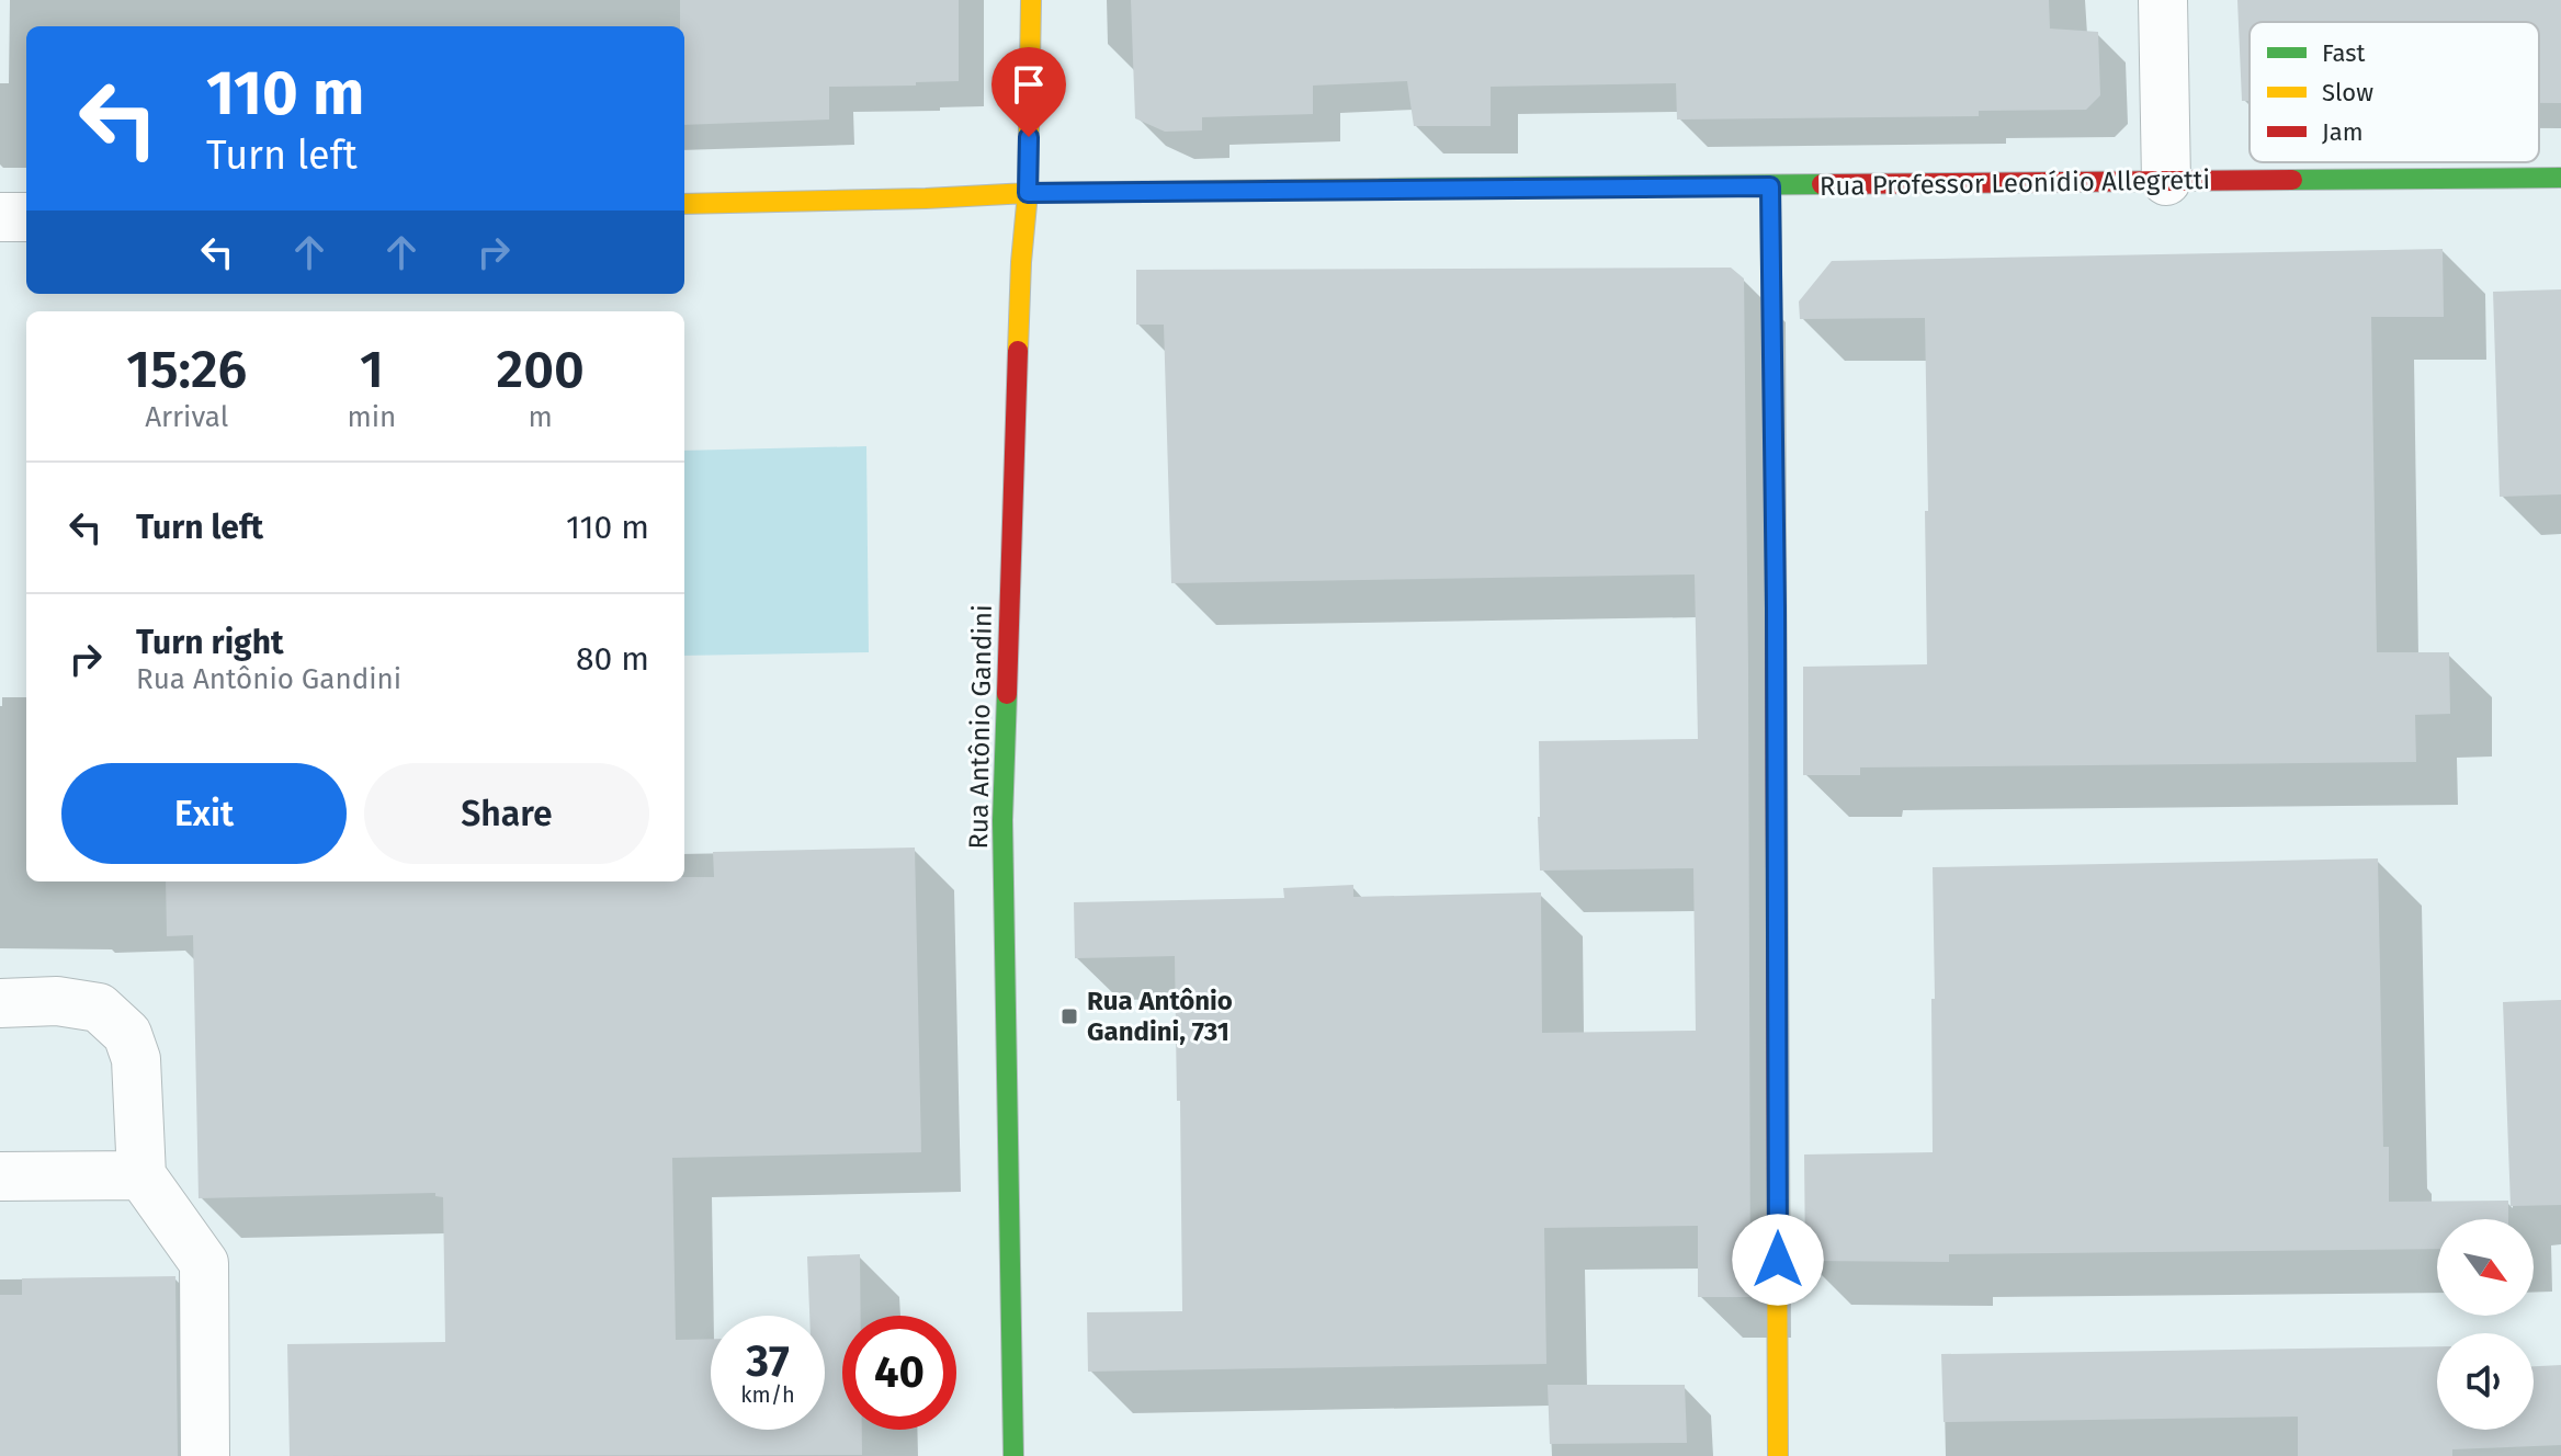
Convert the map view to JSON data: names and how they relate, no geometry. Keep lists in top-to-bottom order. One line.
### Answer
{"streets":{"street":["Rua Professor Leonídio Allegretti","Rua Antônio Gandini"]},"crossings":[["Rua Professor Leonídio Allegretti","Rua Antônio Gandini"]],"places":{"transit":["Rua Antônio Gandini, 731"]},"legend":["Fast","Slow","Jam"],"north":"bottom right","page":{"turn":["110 m","Turn left"],"eta":["15:26","Arrival","1","min","200","m"],"list":[{"name":"Turn left","value":"110 m"},{"name":"Turn right","note":"Rua Antônio Gandini","value":"80 m"}],"buttons":["Exit","Share"],"speed":"37 km/h","limit":"40"}}
